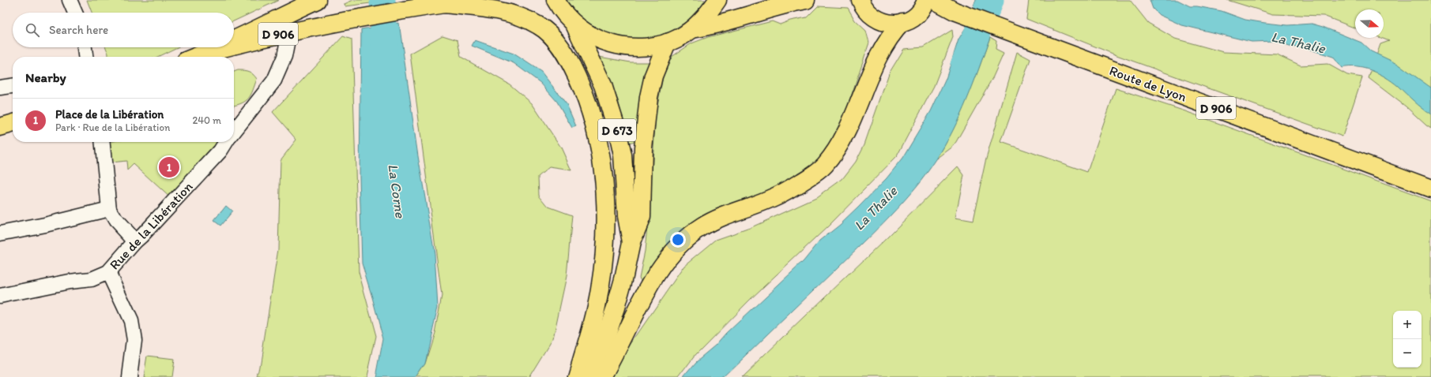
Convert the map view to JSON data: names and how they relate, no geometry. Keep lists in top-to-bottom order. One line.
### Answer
{"streets":{"main road":["D 906","Route de Lyon","D 673"],"street":["Rue de la Libération"]},"crossings":[["D 906","Rue de la Libération"]],"water":["La Thalie","La Corne"],"north":"right","page":{"search":"Search here","heading":"Nearby","list":[{"mark":"1","name":"Place de la Libération","note":"Park · Rue de la Libération","value":"240 m"}],"pins":"1","map_buttons":["+","−"]}}
